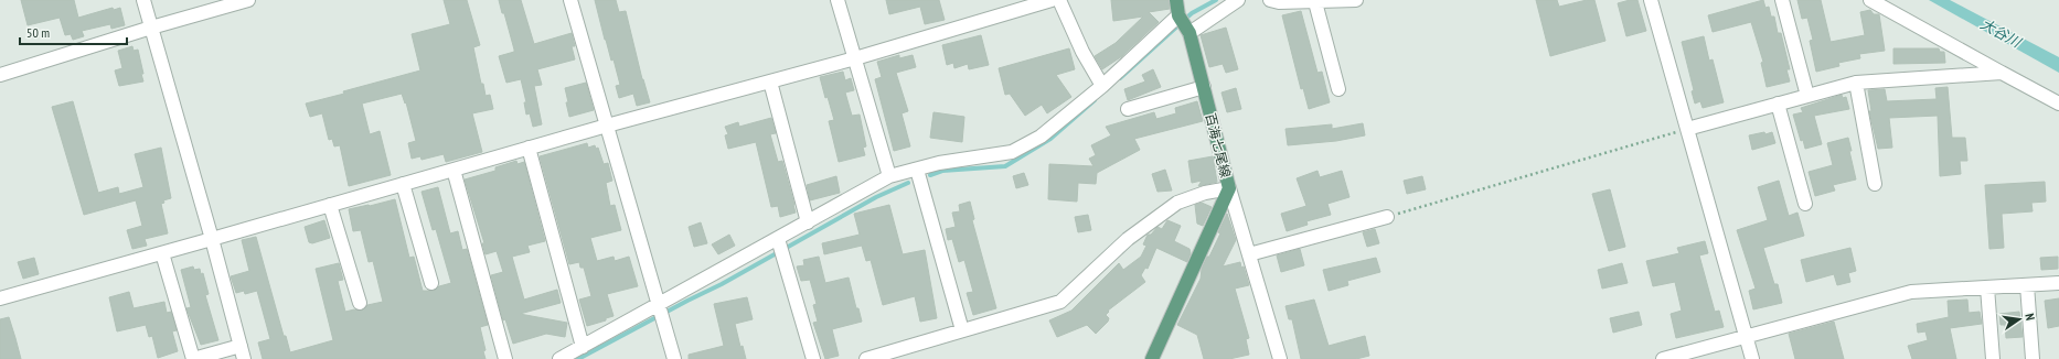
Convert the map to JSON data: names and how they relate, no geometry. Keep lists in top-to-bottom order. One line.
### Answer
{"streets":{"main road":["百海七尾線"]},"water":["大谷川"],"scale_bar":"50 m","north":"right"}
